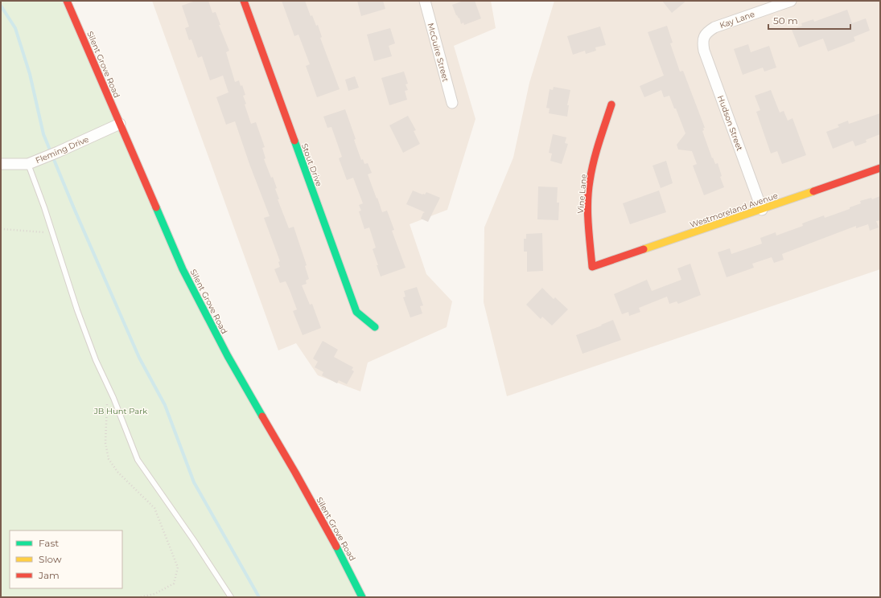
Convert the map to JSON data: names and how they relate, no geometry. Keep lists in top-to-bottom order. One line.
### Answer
{"streets":{"street":["Kay Lane","McGuire Street","Silent Grove Road","Hudson Street","Fleming Drive","Stout Drive","Vine Lane","Westmoreland Avenue"]},"crossings":[["Kay Lane","Hudson Street"],["Silent Grove Road","Fleming Drive"],["Hudson Street","Westmoreland Avenue"],["Vine Lane","Westmoreland Avenue"]],"parks":["JB Hunt Park"],"legend":["Fast","Slow","Jam"],"scale_bar":"50 m"}
